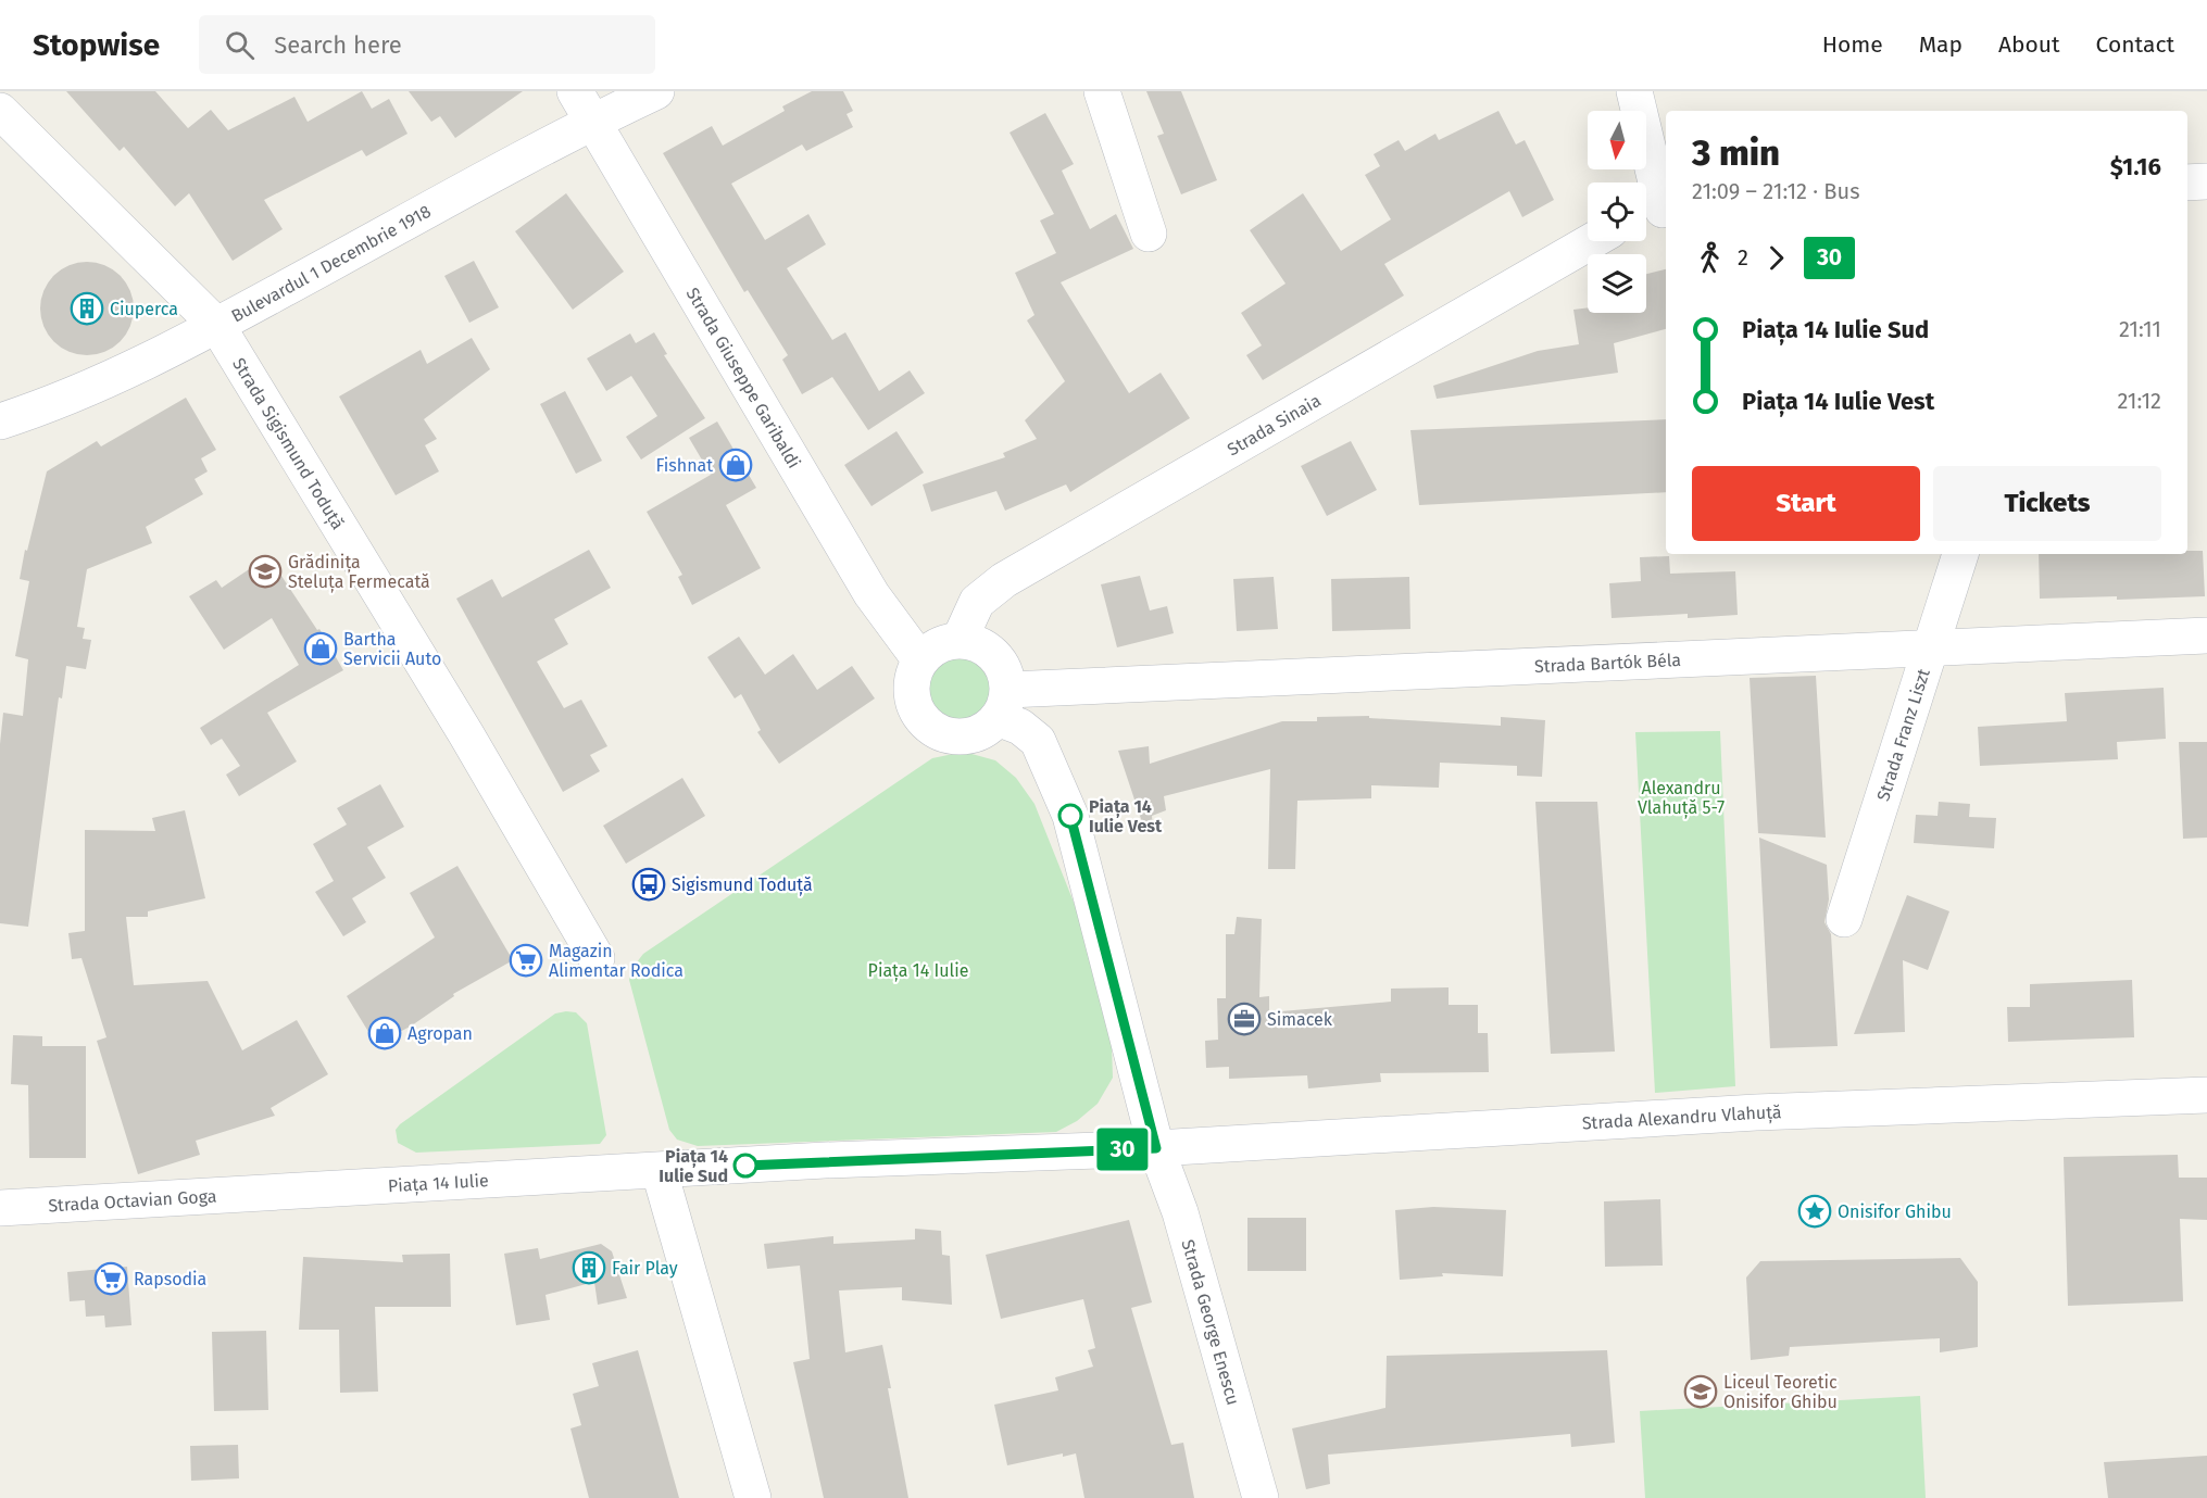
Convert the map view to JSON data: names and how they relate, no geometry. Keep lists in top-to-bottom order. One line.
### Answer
{"streets":{"street":["Bulevardul 1 Decembrie 1918","Strada Giuseppe Garibaldi","Strada Sinaia","Strada Sigismund Toduță","Strada Bartók Béla","Strada Franz Liszt","Strada Alexandru Vlahuță","Piața 14 Iulie","Strada Octavian Goga","Strada George Enescu"]},"crossings":[["Bulevardul 1 Decembrie 1918","Strada Giuseppe Garibaldi"],["Bulevardul 1 Decembrie 1918","Strada Sigismund Toduță"],["Strada Giuseppe Garibaldi","Strada Sinaia"],["Strada Giuseppe Garibaldi","Strada Bartók Béla"],["Strada Sinaia","Strada Bartók Béla"],["Strada Bartók Béla","Strada Franz Liszt"],["Strada Alexandru Vlahuță","Piața 14 Iulie"],["Strada Alexandru Vlahuță","Strada George Enescu"],["Piața 14 Iulie","Strada Octavian Goga"],["Piața 14 Iulie","Strada George Enescu"]],"parks":["Alexandru Vlahuță 5-7","Piața 14 Iulie"],"places":{"building":["Ciuperca","Fair Play"],"shop":["Fishnat","Bartha Servicii Auto","Agropan"],"school or university":["Grădinița Steluța Fermecată","Liceul Teoretic Onisifor Ghibu"],"other":["Piața 14 Iulie Vest","Piața 14 Iulie Sud"],"bus stop":["Sigismund Toduță"],"supermarket":["Magazin Alimentar Rodica","Rapsodia"],"office":["Simacek"],"place":["Onisifor Ghibu"]},"lines":["bus line 30"],"north":"bottom","page":{"header":"Stopwise","search":"Search here","nav":["Home","Map","About","Contact"],"on_map":"30","heading":["3 min","21:09 – 21:12 · Bus","$1.16"],"legs":["2","30"],"list":[{"name":"Piața 14 Iulie Sud","value":"21:11"},{"name":"Piața 14 Iulie Vest","value":"21:12"}],"buttons":["Start","Tickets"]}}
